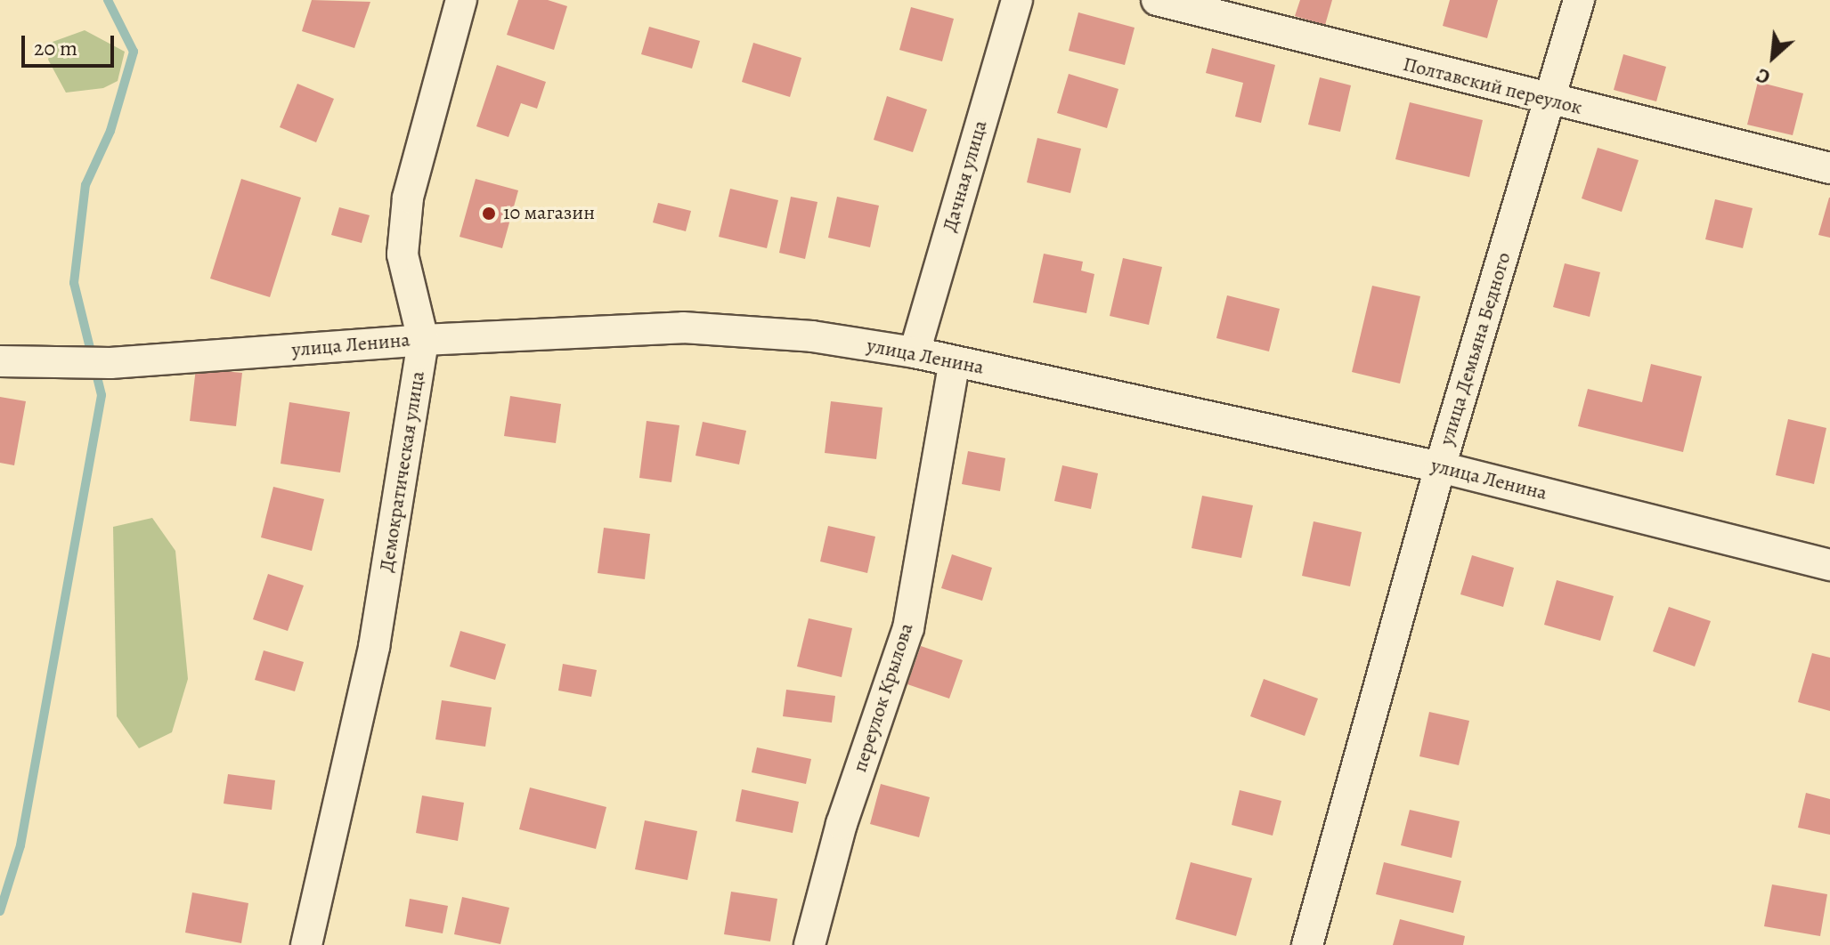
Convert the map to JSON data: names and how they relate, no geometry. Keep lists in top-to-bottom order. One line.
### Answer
{"streets":{"street":["Полтавский переулок","Дачная улица","улица Ленина","улица Демьяна Бедного","Демократическая улица","переулок Крылова"]},"crossings":[["Полтавский переулок","улица Демьяна Бедного"],["Дачная улица","улица Ленина"],["улица Ленина","улица Демьяна Бедного"],["улица Ленина","Демократическая улица"],["улица Ленина","переулок Крылова"]],"places":["10 магазин"],"scale_bar":"20 m","north":"bottom left"}
